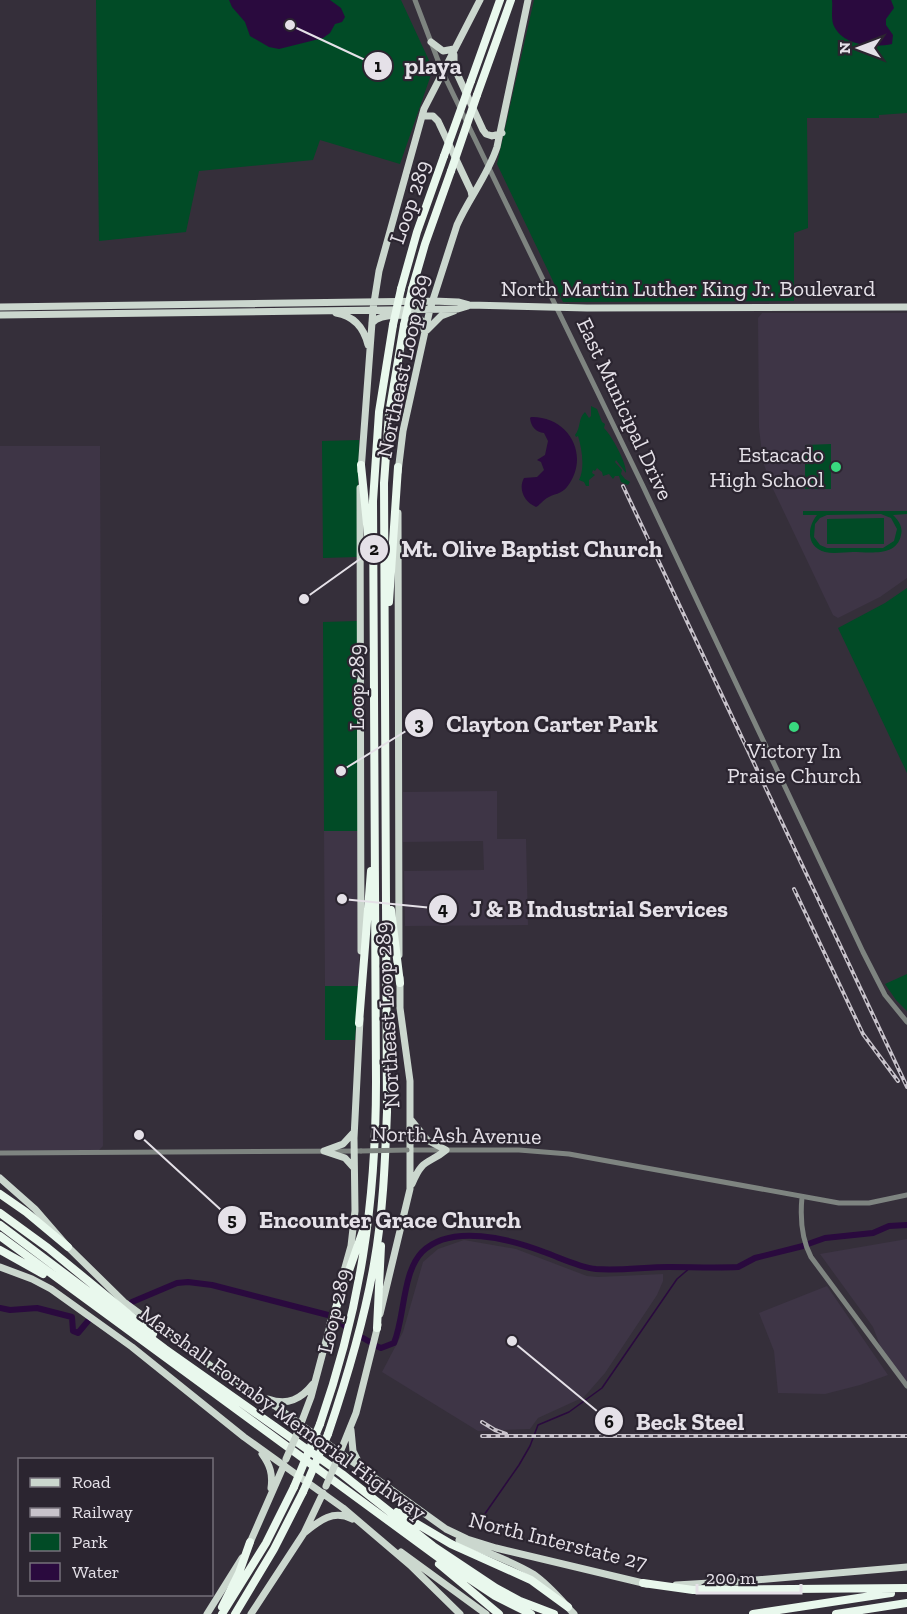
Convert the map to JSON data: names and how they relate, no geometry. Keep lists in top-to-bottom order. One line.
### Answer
{"streets":{"highway":["Loop 289","Marshall Formby Memorial Highway"],"main road":["North Martin Luther King Jr. Boulevard","Northeast Loop 289","North Interstate 27"],"street":["East Municipal Drive","North Ash Avenue"]},"crossings":[["North Martin Luther King Jr. Boulevard","Northeast Loop 289"],["North Martin Luther King Jr. Boulevard","East Municipal Drive"],["Northeast Loop 289","East Municipal Drive"],["Northeast Loop 289","North Ash Avenue"],["Northeast Loop 289","North Interstate 27"]],"places":["playa","Estacado High School","Mt. Olive Baptist Church","Victory In Praise Church","Clayton Carter Park","J & B Industrial Services","Encounter Grace Church","Beck Steel"],"legend":["Road","Railway","Park","Water"],"scale_bar":"200 m","north":"left"}
